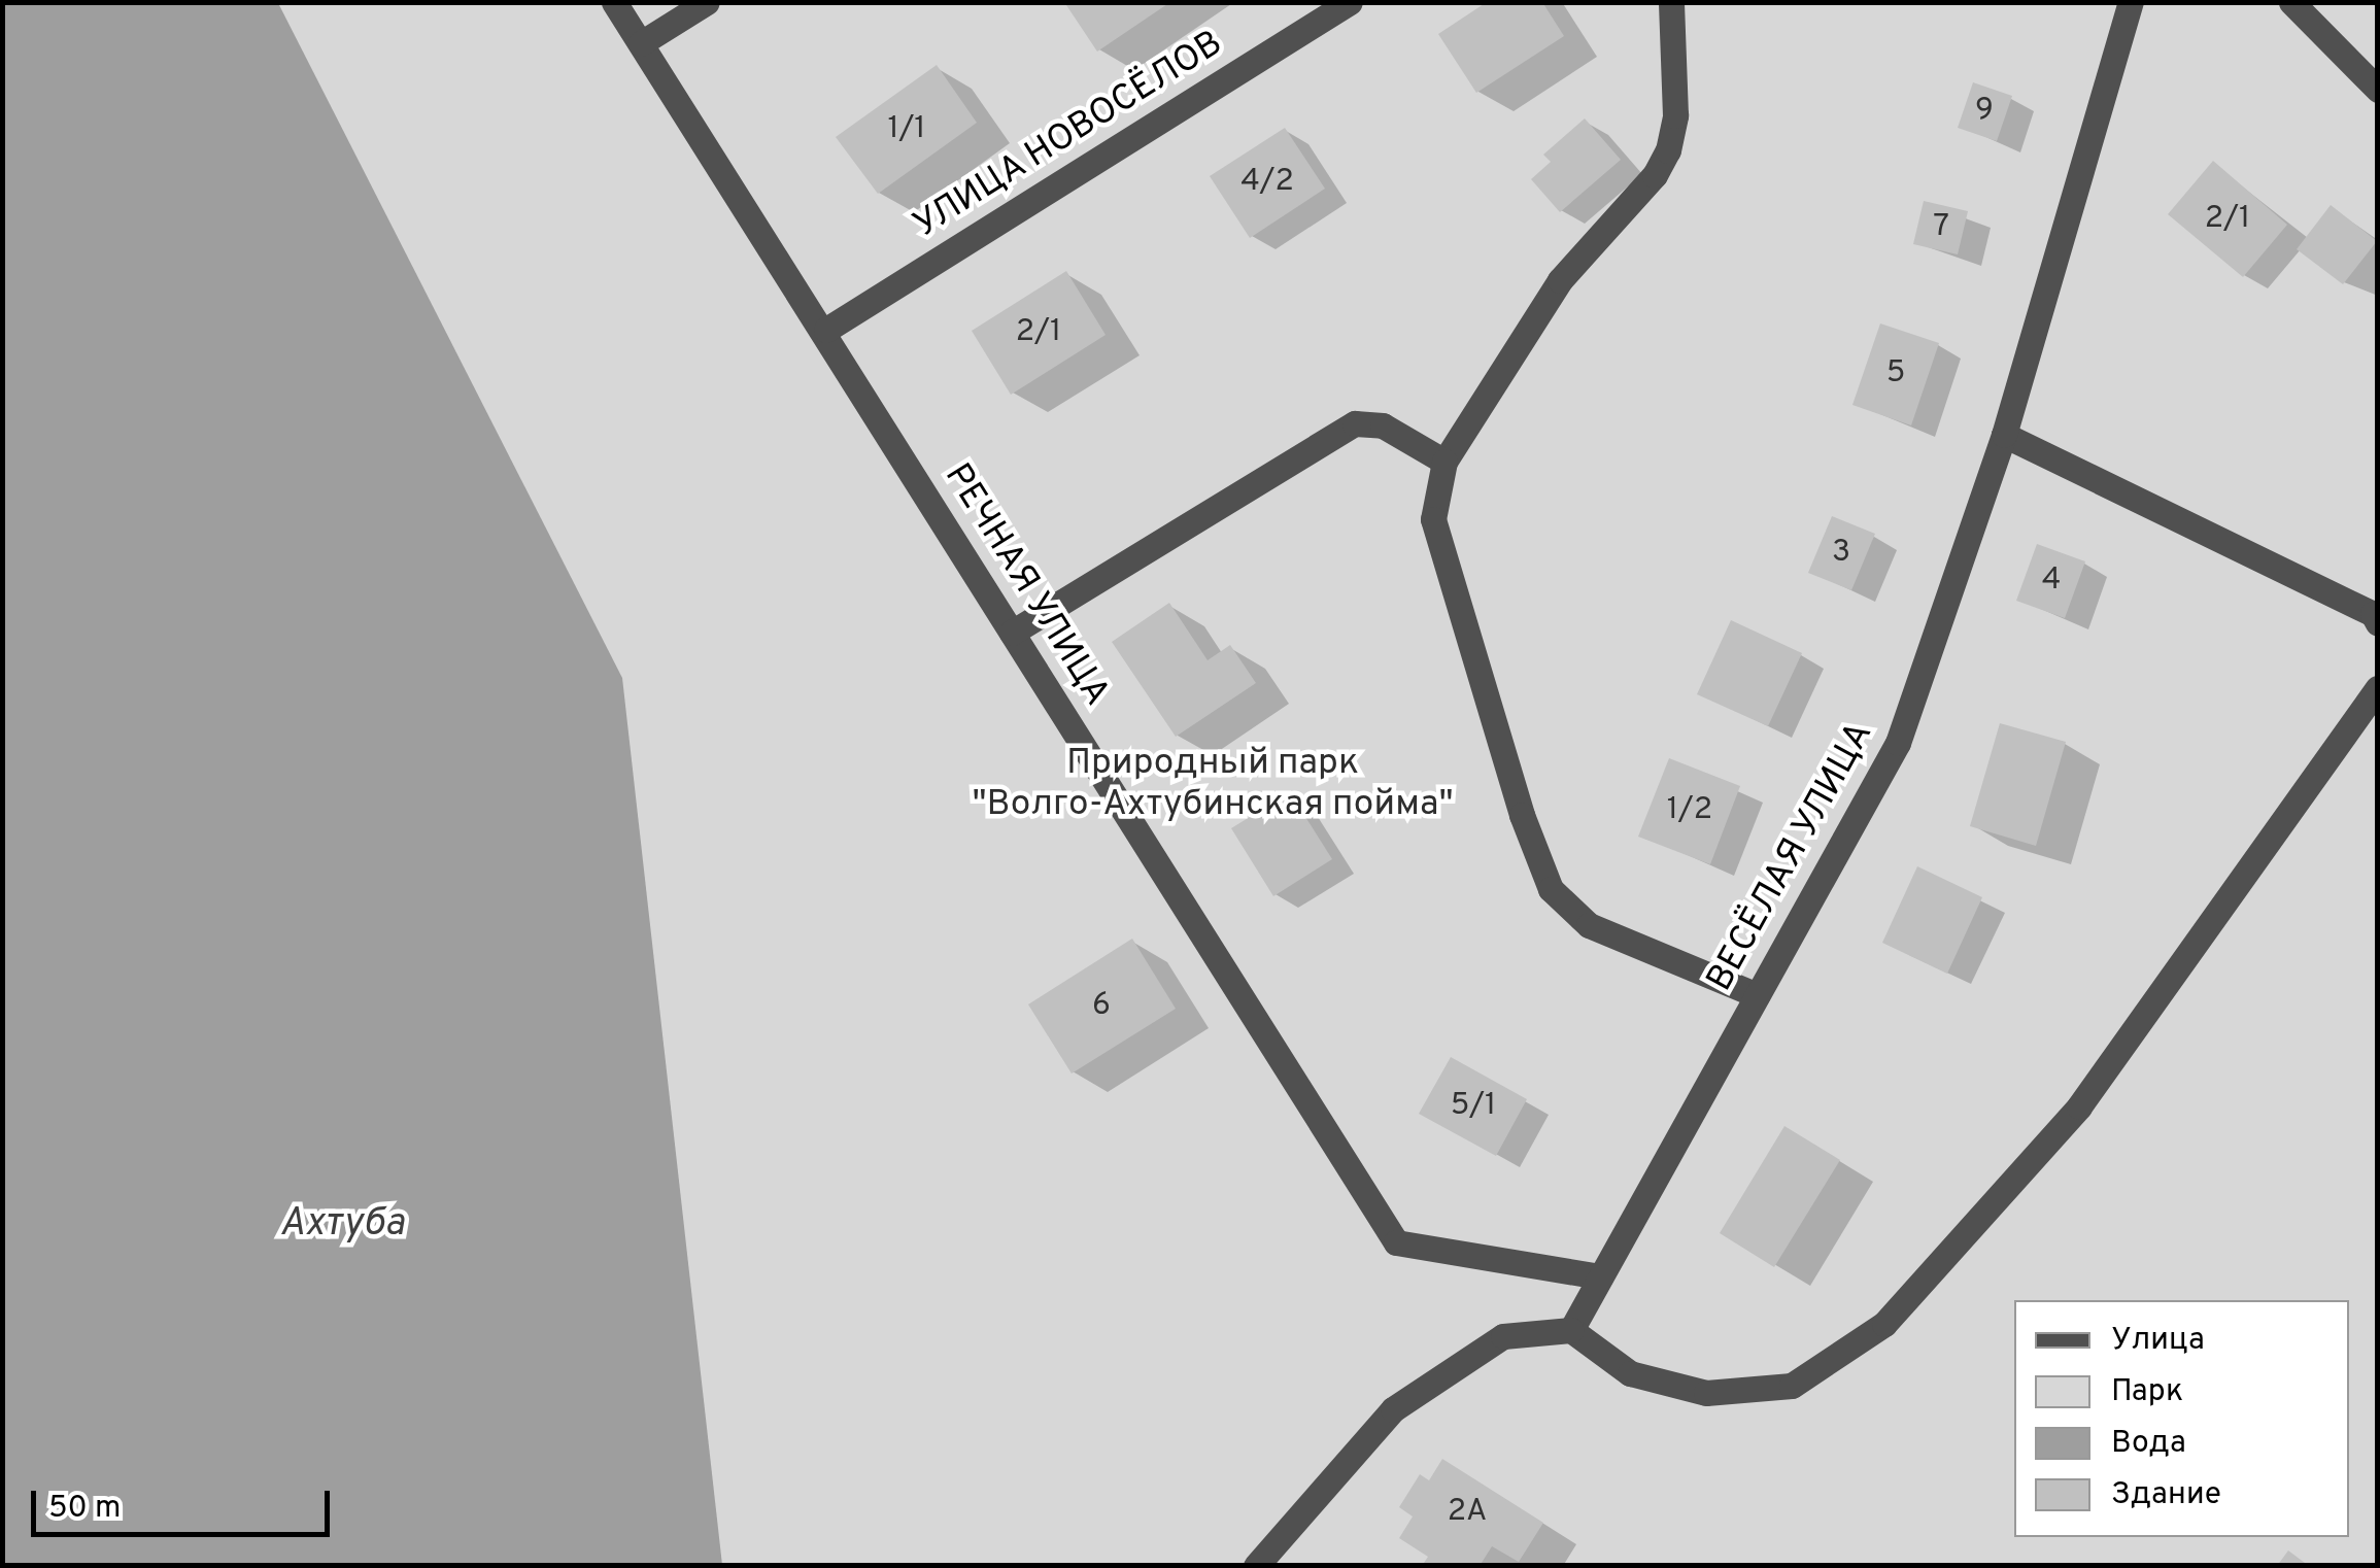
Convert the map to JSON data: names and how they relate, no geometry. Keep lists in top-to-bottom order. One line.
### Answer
{"streets":{"street":["УЛИЦА НОВОСЁЛОВ","РЕЧНАЯ УЛИЦА","ВЕСЁЛАЯ УЛИЦА"]},"crossings":[["УЛИЦА НОВОСЁЛОВ","РЕЧНАЯ УЛИЦА"],["РЕЧНАЯ УЛИЦА","ВЕСЁЛАЯ УЛИЦА"]],"water":["Ахтуба"],"parks":["Природный парк \"Волго-Ахтубинская пойма\""],"house_numbers":["9","1/1","4/2","2/1","7","2/1","5","3","4","1/2","6","5/1","2А"],"legend":["Улица","Парк","Вода","Здание"],"scale_bar":"50 m"}
